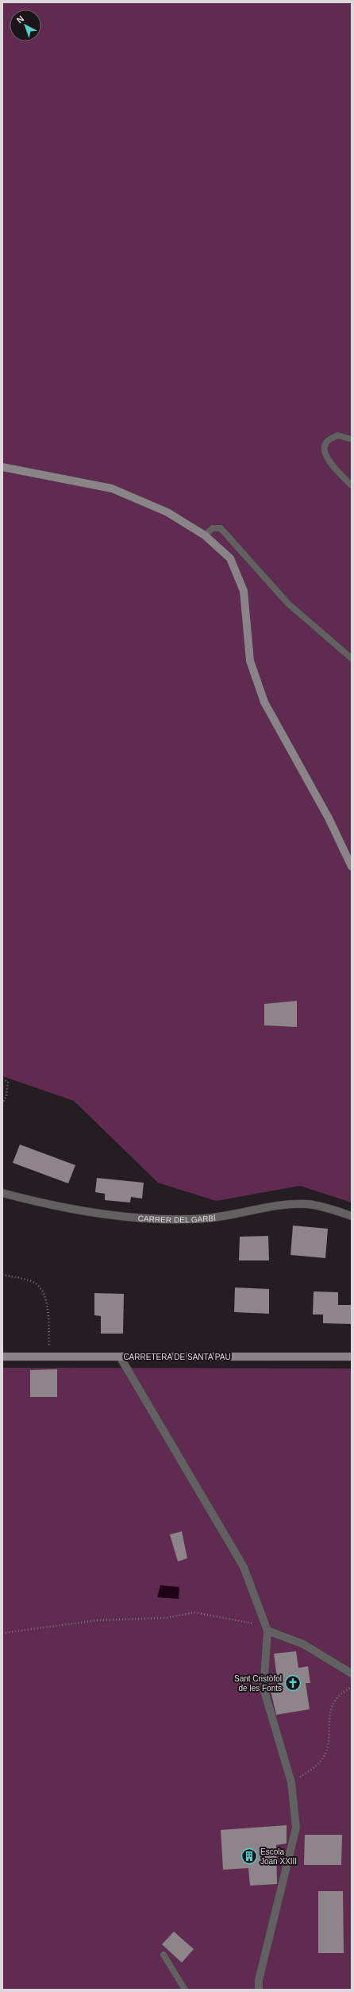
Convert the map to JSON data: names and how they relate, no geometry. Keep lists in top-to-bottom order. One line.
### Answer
{"streets":{"street":["CARRER DEL GARBÍ","CARRETERA DE SANTA PAU"]},"places":{"church":["Sant Cristòfol de les Fonts"],"building":["Escola Joan XXIII"]},"north":"top left"}
